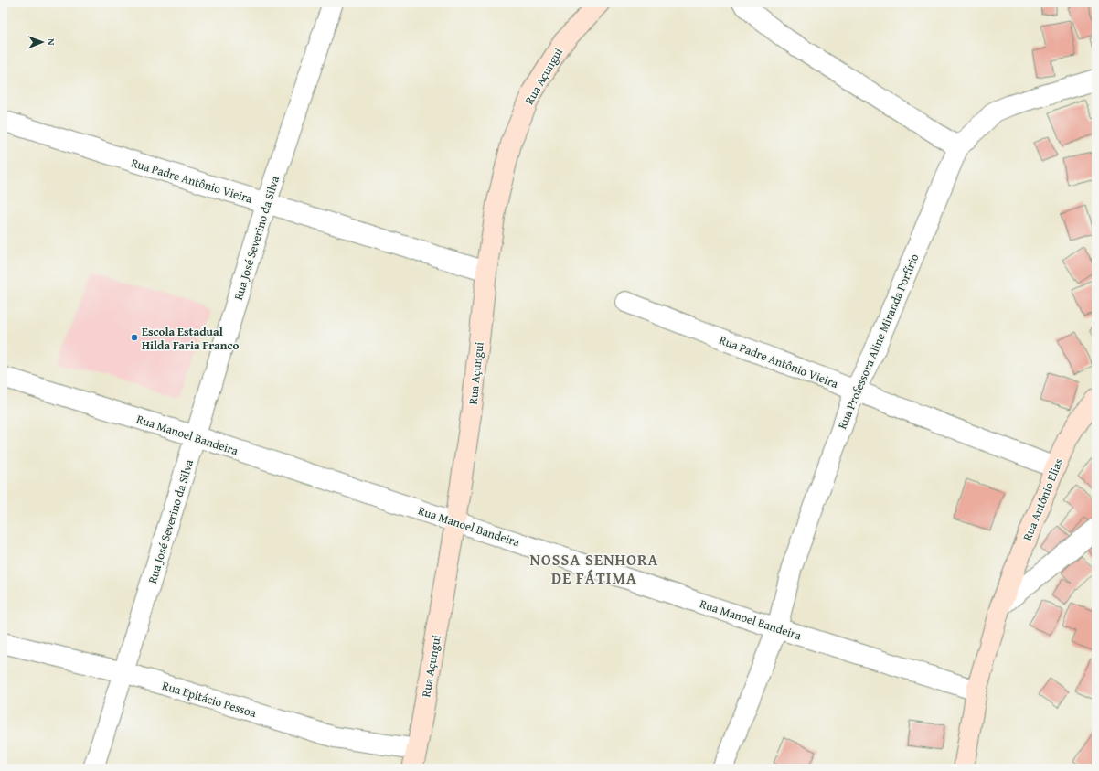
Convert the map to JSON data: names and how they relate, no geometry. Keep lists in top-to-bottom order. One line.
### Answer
{"streets":{"main road":["Rua Açungui","Rua Antônio Elias"],"street":["Rua Padre Antônio Vieira","Rua José Severino da Silva","Rua Professora Aline Miranda Porfírio","Rua Manoel Bandeira","Rua Epitácio Pessoa"]},"crossings":[["Rua Açungui","Rua Padre Antônio Vieira"],["Rua Açungui","Rua Manoel Bandeira"],["Rua Açungui","Rua Epitácio Pessoa"],["Rua Padre Antônio Vieira","Rua José Severino da Silva"],["Rua Padre Antônio Vieira","Rua Professora Aline Miranda Porfírio"],["Rua Padre Antônio Vieira","Rua Antônio Elias"],["Rua José Severino da Silva","Rua Manoel Bandeira"],["Rua José Severino da Silva","Rua Epitácio Pessoa"],["Rua Professora Aline Miranda Porfírio","Rua Manoel Bandeira"],["Rua Manoel Bandeira","Rua Antônio Elias"]],"districts":["NOSSA SENHORA DE FÁTIMA"],"places":["Escola Estadual Hilda Faria Franco"],"north":"right"}
